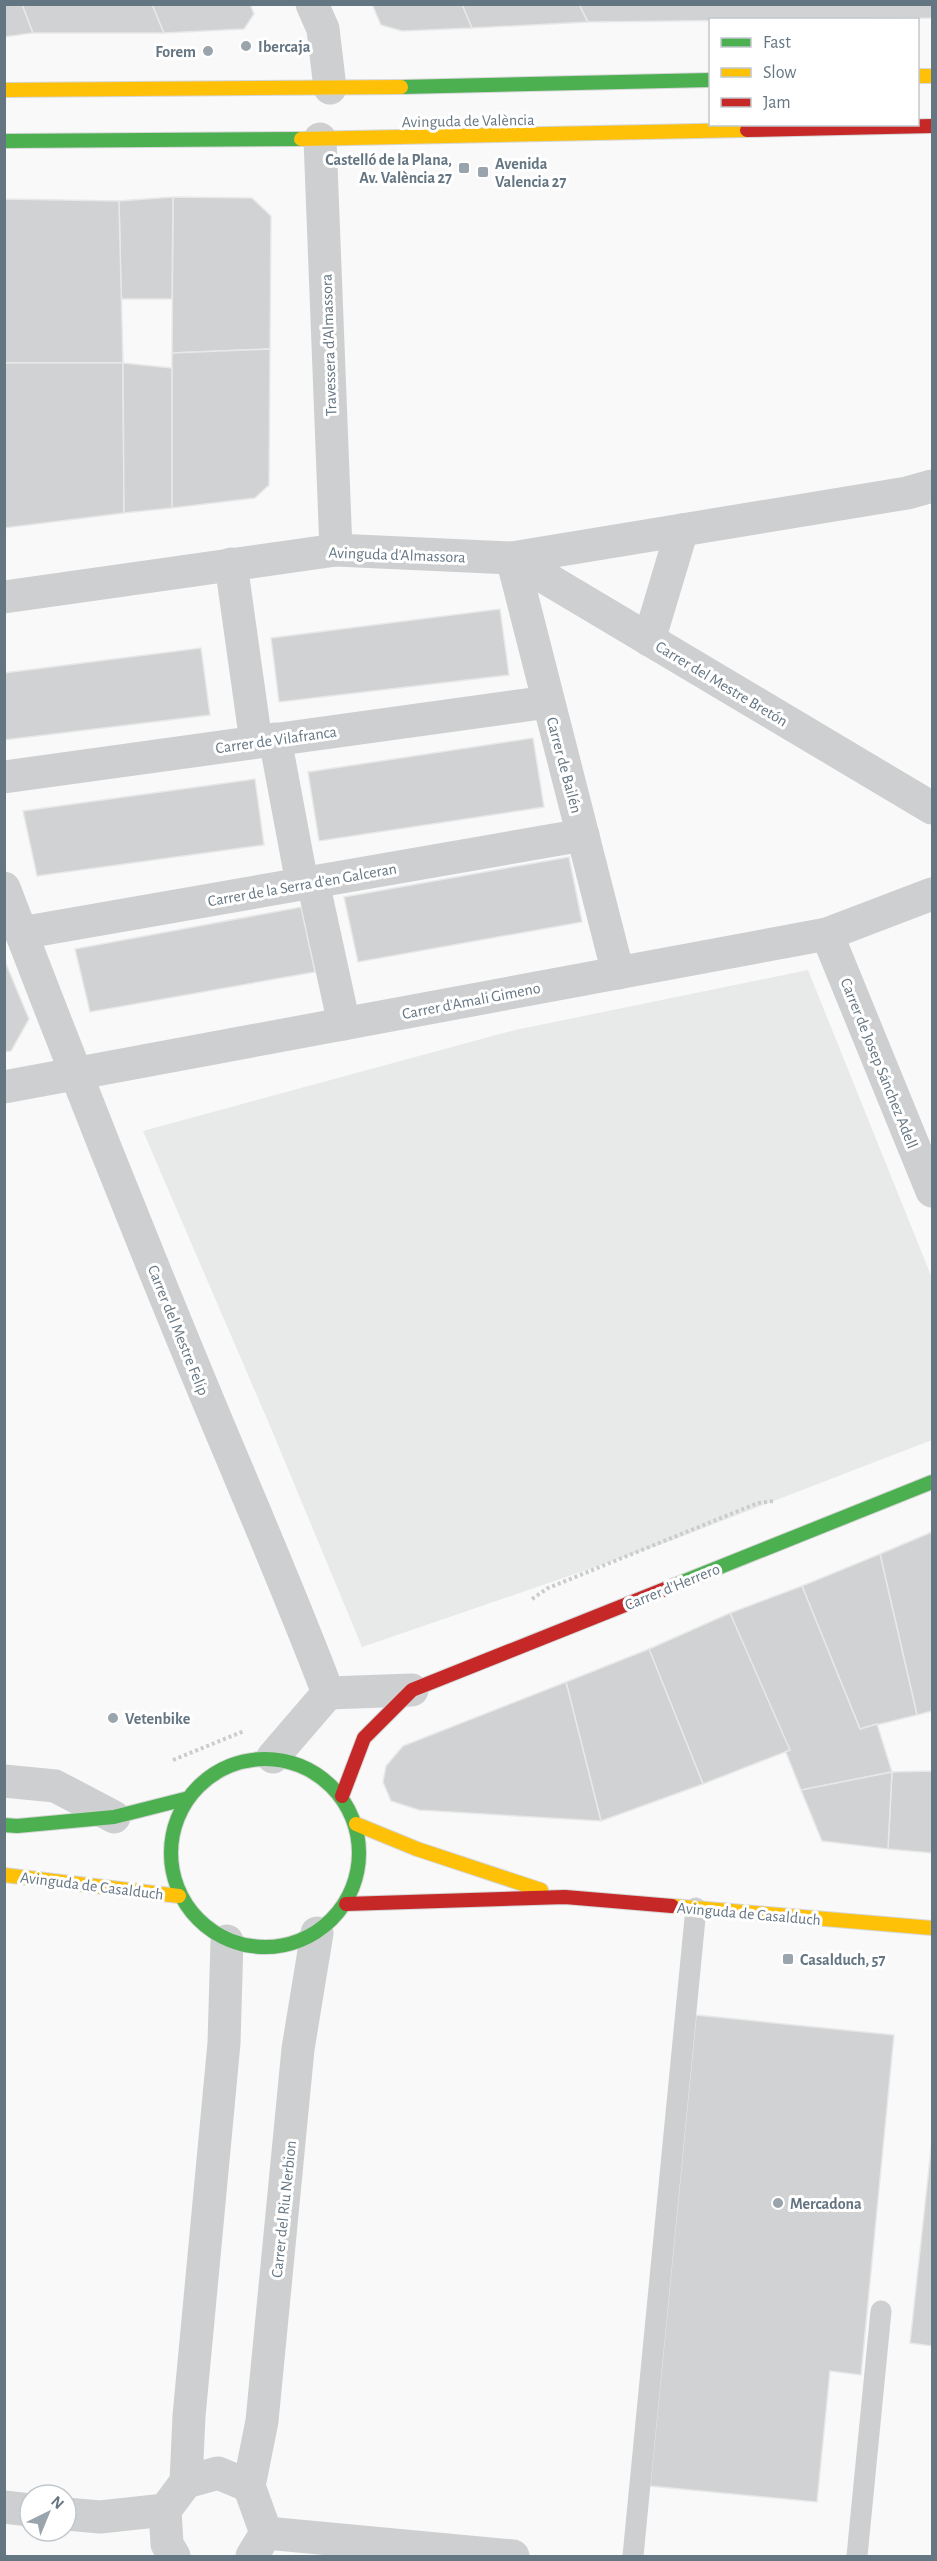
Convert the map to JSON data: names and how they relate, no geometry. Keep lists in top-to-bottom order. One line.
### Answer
{"streets":{"main road":["Avinguda de València","Carrer d'Herrero","Avinguda de Casalduch"],"street":["Travessera d'Almassora","Avinguda d'Almassora","Carrer del Mestre Bretón","Carrer de Vilafranca","Carrer de Bailén","Carrer de la Serra d'en Galceran","Carrer d'Amali Gimeno","Carrer de Josep Sánchez Adell","Carrer del Mestre Felip","Carrer del Riu Nerbion"]},"crossings":[["Avinguda de València","Travessera d'Almassora"],["Travessera d'Almassora","Avinguda d'Almassora"],["Avinguda d'Almassora","Carrer del Mestre Bretón"],["Avinguda d'Almassora","Carrer de Bailén"],["Carrer del Mestre Bretón","Carrer de Bailén"],["Carrer de Vilafranca","Carrer de Bailén"],["Carrer de Bailén","Carrer de la Serra d'en Galceran"],["Carrer de Bailén","Carrer d'Amali Gimeno"],["Carrer de la Serra d'en Galceran","Carrer del Mestre Felip"],["Carrer d'Amali Gimeno","Carrer de Josep Sánchez Adell"],["Carrer d'Amali Gimeno","Carrer del Mestre Felip"],["Carrer del Mestre Felip","Carrer d'Herrero"],["Carrer d'Herrero","Avinguda de Casalduch"],["Carrer d'Herrero","Carrer del Riu Nerbion"],["Avinguda de Casalduch","Carrer del Riu Nerbion"]],"places":{"other":["Ibercaja","Forem","Vetenbike","Mercadona"],"transit":["Castelló de la Plana, Av. València 27","Avenida Valencia 27","Casalduch, 57"]},"legend":["Fast","Slow","Jam"],"north":"top right"}
